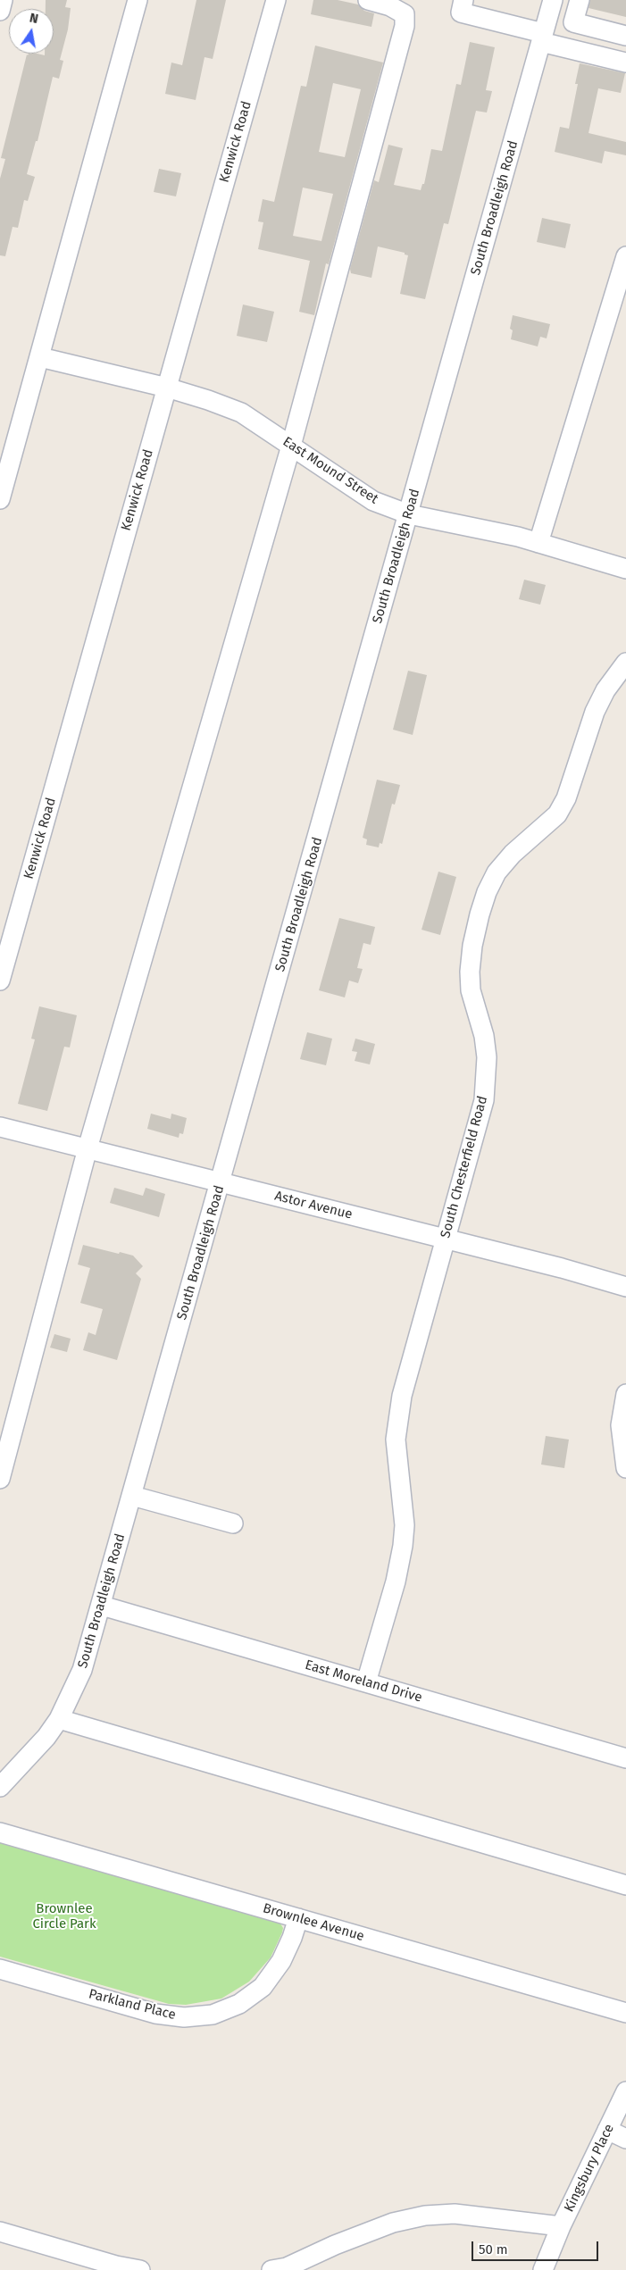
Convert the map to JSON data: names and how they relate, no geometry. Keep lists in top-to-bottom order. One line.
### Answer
{"streets":{"street":["Kenwick Road","South Broadleigh Road","East Mound Street","South Chesterfield Road","Astor Avenue","East Moreland Drive","Brownlee Avenue","Parkland Place","Kingsbury Place"]},"crossings":[["Kenwick Road","East Mound Street"],["South Broadleigh Road","East Mound Street"],["South Broadleigh Road","Astor Avenue"],["South Broadleigh Road","East Moreland Drive"],["South Chesterfield Road","Astor Avenue"],["South Chesterfield Road","East Moreland Drive"],["Brownlee Avenue","Parkland Place"]],"parks":["Brownlee Circle Park"],"scale_bar":"50 m","north":"top"}
